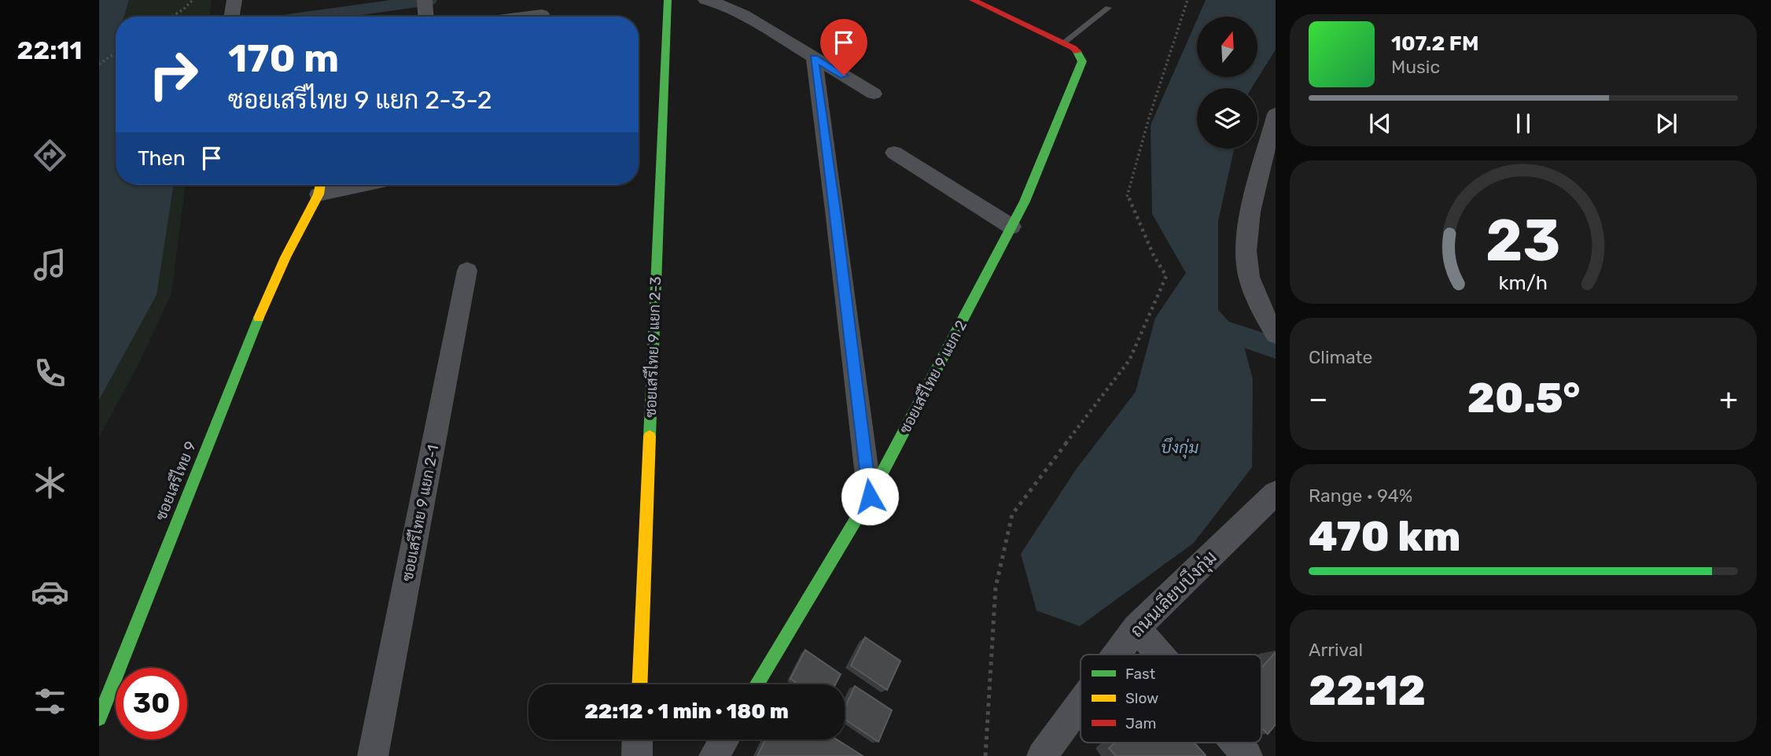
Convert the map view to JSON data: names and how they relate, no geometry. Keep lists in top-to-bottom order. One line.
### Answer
{"streets":{"street":["ซอยเสรีไทย 9 แยก 2-3","ซอยเสรีไทย 9 แยก 2","ซอยเสรีไทย 9","ซอยเสรีไทย 9 แยก 2-1","ถนนเลียบบึงกุ่ม"]},"water":["บึงกุ่ม"],"legend":["Fast","Slow","Jam"],"north":"top","page":{"tabs":"22:11","turn":["170 m","ซอยเสรีไทย 9 แยก 2-3-2"],"song":["107.2 FM","Music"],"then":"Then","tile":["Climate",["Range · 94%","470 km"],["Arrival","22:12"]],"heat":["−","20.5°","+"],"limit":"30","trip":"22:12 · 1 min · 180 m","gauge":["23","km/h"]}}
